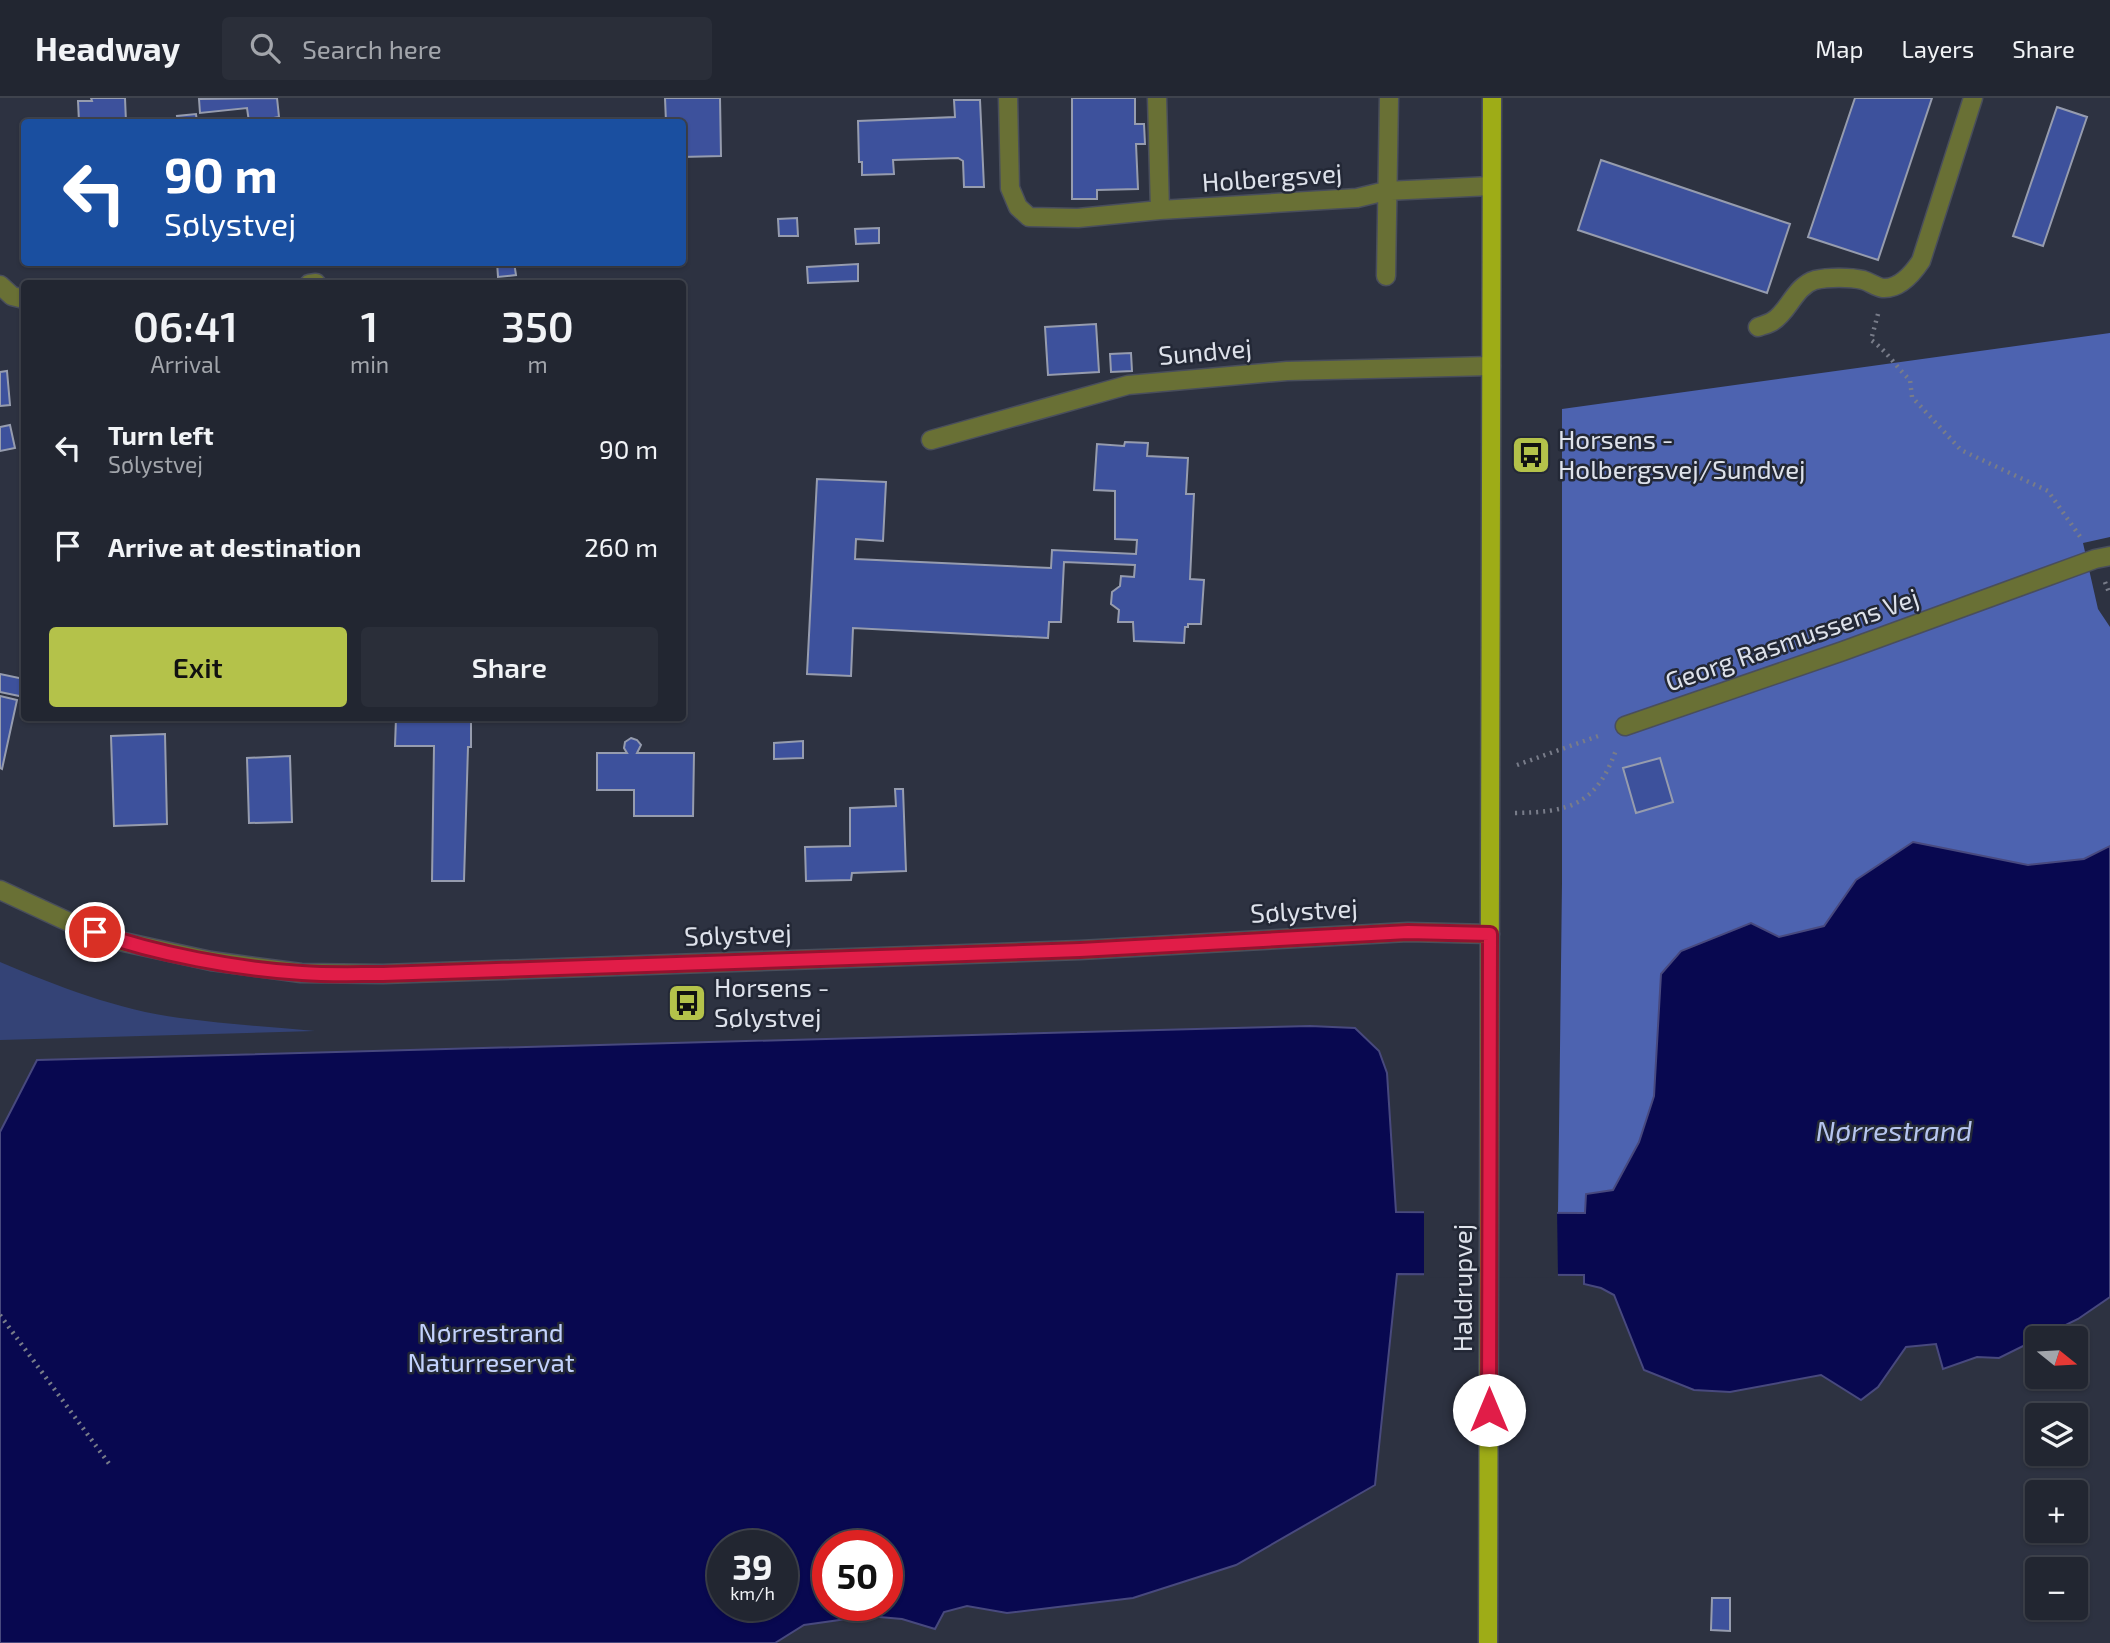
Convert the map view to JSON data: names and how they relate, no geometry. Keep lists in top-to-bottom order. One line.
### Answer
{"streets":{"main road":["Haldrupvej"],"street":["Holbergsvej","Sundvej","Georg Rasmussens Vej","Sølystvej"]},"crossings":[["Sølystvej","Haldrupvej"]],"water":["Nørrestrand"],"parks":["Nørrestrand Naturreservat"],"places":{"bus stop":["Horsens - Holbergsvej/Sundvej","Horsens - Sølystvej"]},"north":"right","page":{"header":"Headway","search":"Search here","nav":["Map","Layers","Share"],"turn":["90 m","Sølystvej"],"eta":["06:41","Arrival","1","min","350","m"],"list":[{"name":"Turn left","note":"Sølystvej","value":"90 m"},{"name":"Arrive at destination","value":"260 m"}],"buttons":["Exit","Share"],"map_buttons":["+","−"],"speed":"39 km/h","limit":"50"}}
